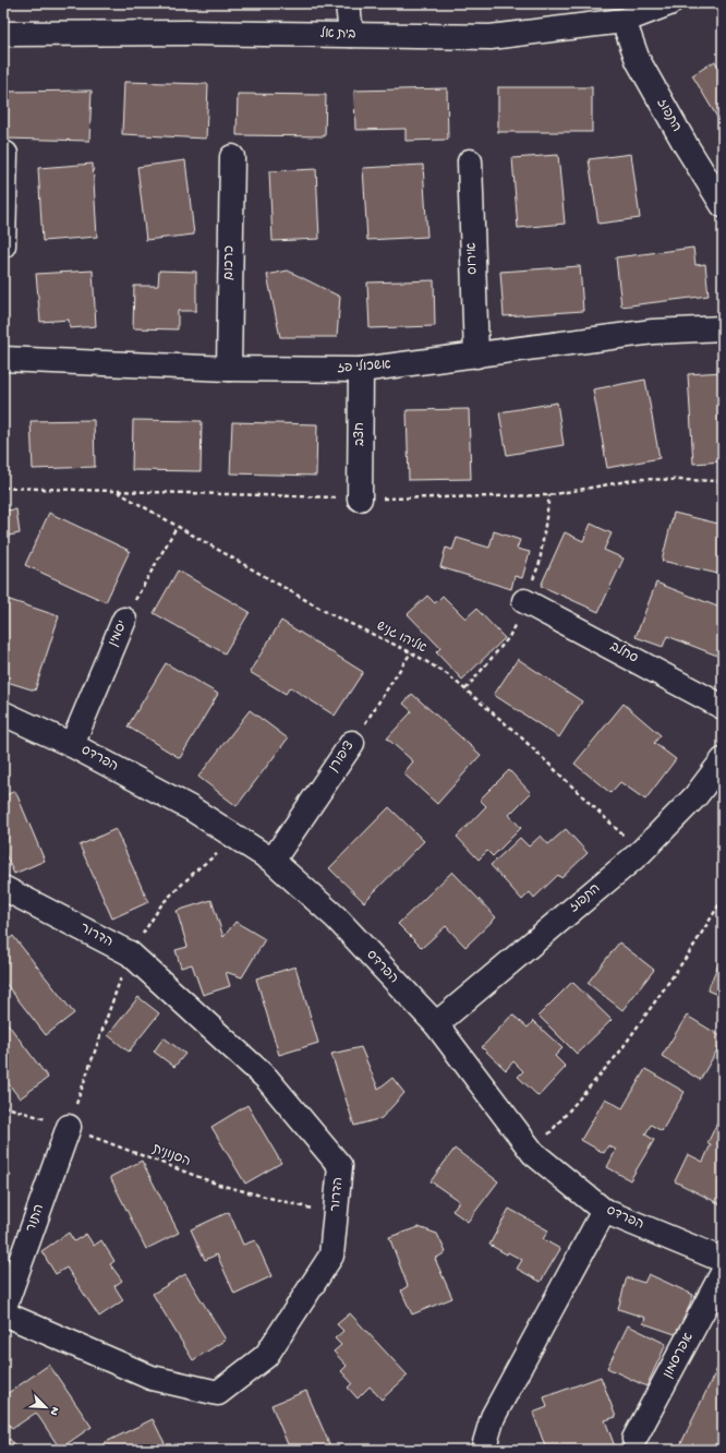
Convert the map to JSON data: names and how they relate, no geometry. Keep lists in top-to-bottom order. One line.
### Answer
{"streets":{"street":["בית אל","התפוז","אירוס","כרכום","אשכולי פז","חצב","יסמין","סחלב","ציפורן","הפרדס","הדרור","התור","אפרסמון"],"path":["אליהו גניש","הסנונית"]},"crossings":[["בית אל","התפוז"],["התפוז","אליהו גניש"],["התפוז","הפרדס"],["אירוס","אשכולי פז"],["כרכום","אשכולי פז"],["אשכולי פז","חצב"],["יסמין","אליהו גניש"],["יסמין","הפרדס"],["אליהו גניש","ציפורן"],["ציפורן","הפרדס"],["הדרור","הסנונית"],["הסנונית","התור"]],"north":"bottom right"}
